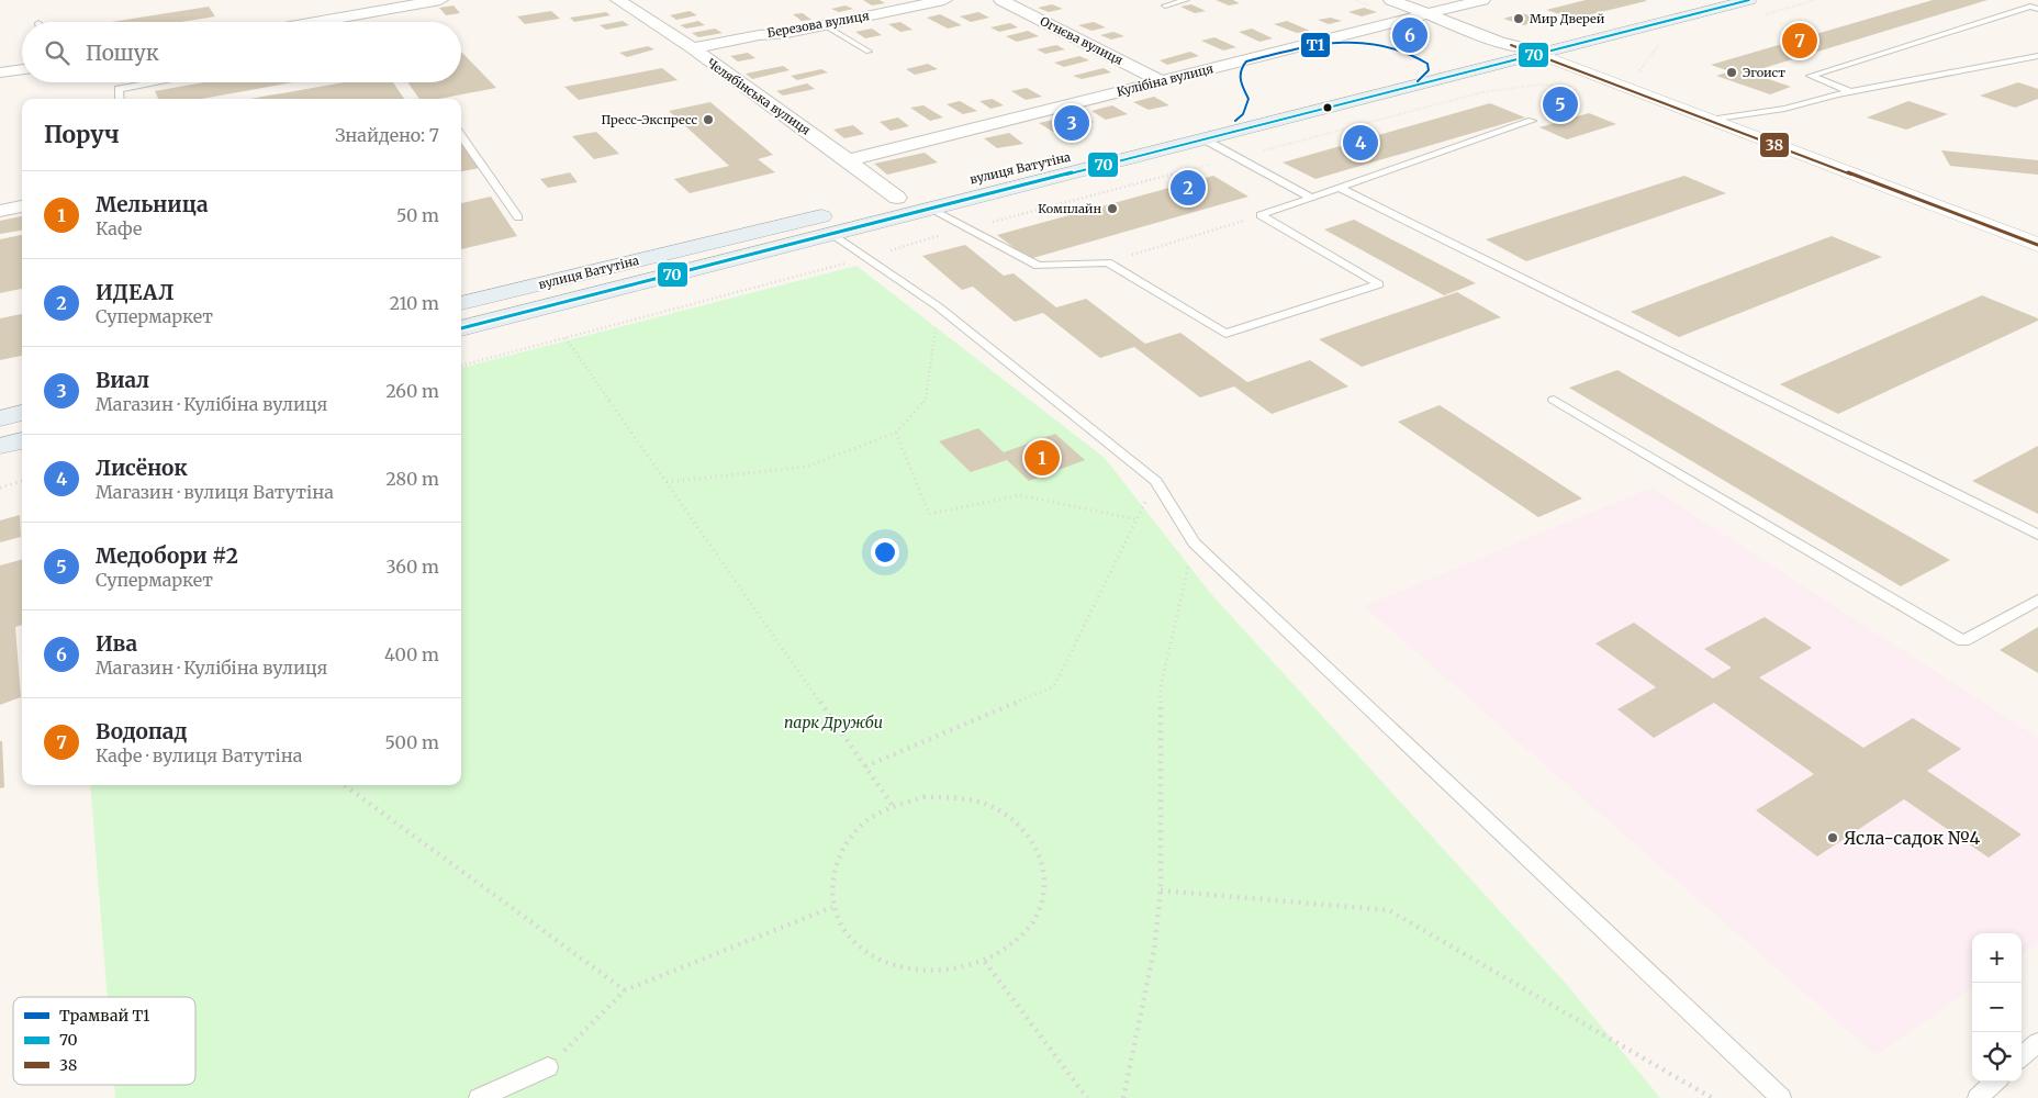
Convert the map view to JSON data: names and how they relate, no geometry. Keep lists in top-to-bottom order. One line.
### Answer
{"streets":{"main road":["вулиця Ватутіна"],"street":["Березова вулиця","Огнєва вулиця","Кулібіна вулиця","Челябінська вулиця"]},"crossings":[["Березова вулиця","Челябінська вулиця"],["Огнєва вулиця","Кулібіна вулиця"],["Кулібіна вулиця","Челябінська вулиця"],["Челябінська вулиця","вулиця Ватутіна"]],"parks":["парк Дружби"],"places":["Мир Дверей","Эгоист","Пресс-Экспресс","Комплайн","Ясла-садок №4"],"lines":["transit line 70","tram line T1","transit line 38"],"legend":["Трамвай T1","70","38"],"page":{"pins":["6","7","5","3","4","2","1"],"search":"Пошук","heading":["Поруч","Знайдено: 7"],"list":[{"mark":"1","name":"Мельница","note":"Кафе","value":"50 m"},{"mark":"2","name":"ИДЕАЛ","note":"Супермаркет","value":"210 m"},{"mark":"3","name":"Виал","note":"Магазин · Кулібіна вулиця","value":"260 m"},{"mark":"4","name":"Лисёнок","note":"Магазин · вулиця Ватутіна","value":"280 m"},{"mark":"5","name":"Медобори #2","note":"Супермаркет","value":"360 m"},{"mark":"6","name":"Ива","note":"Магазин · Кулібіна вулиця","value":"400 m"},{"mark":"7","name":"Водопад","note":"Кафе · вулиця Ватутіна","value":"500 m"}],"map_buttons":["+","−"]}}
